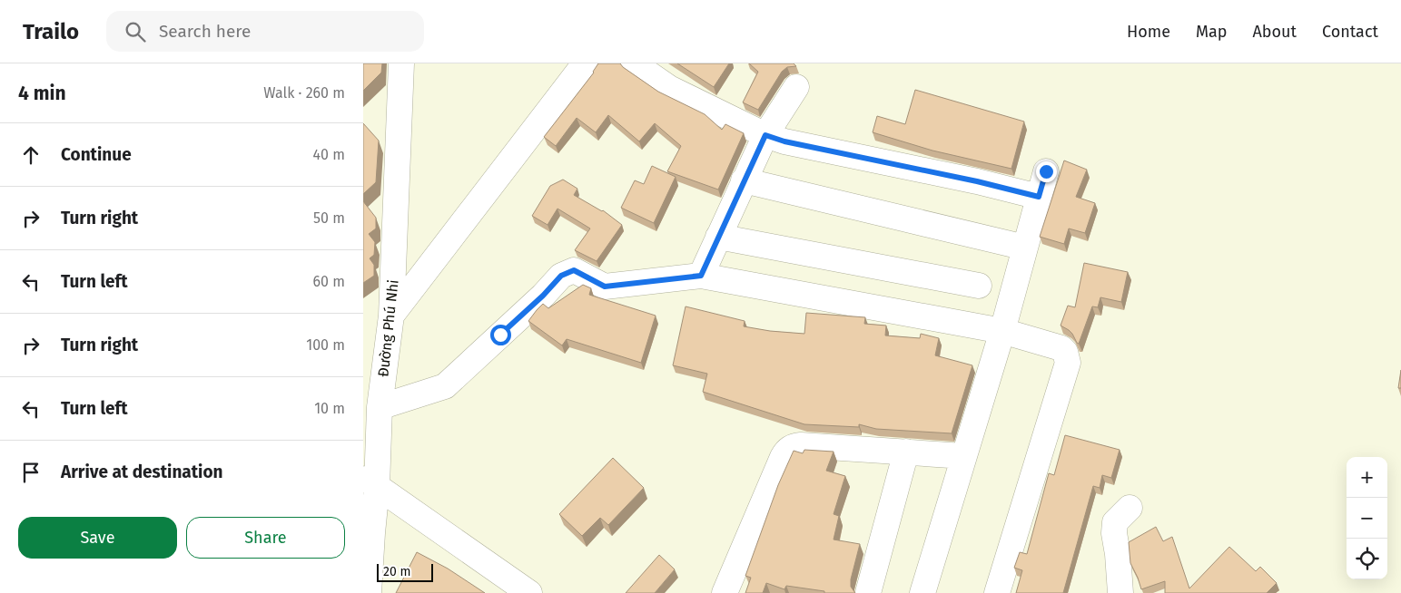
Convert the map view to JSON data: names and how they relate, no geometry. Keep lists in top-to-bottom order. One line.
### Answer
{"streets":{"street":["Đường Phú Nhi"]},"scale_bar":"20 m","page":{"header":"Trailo","search":"Search here","nav":["Home","Map","About","Contact"],"heading":["4 min","Walk · 260 m"],"list":[["Continue","40 m"],["Turn right","50 m"],["Turn left","60 m"],["Turn right","100 m"],["Turn left","10 m"],"Arrive at destination"],"map_buttons":["+","−"],"buttons":["Save","Share"],"scale":"20 m"}}
